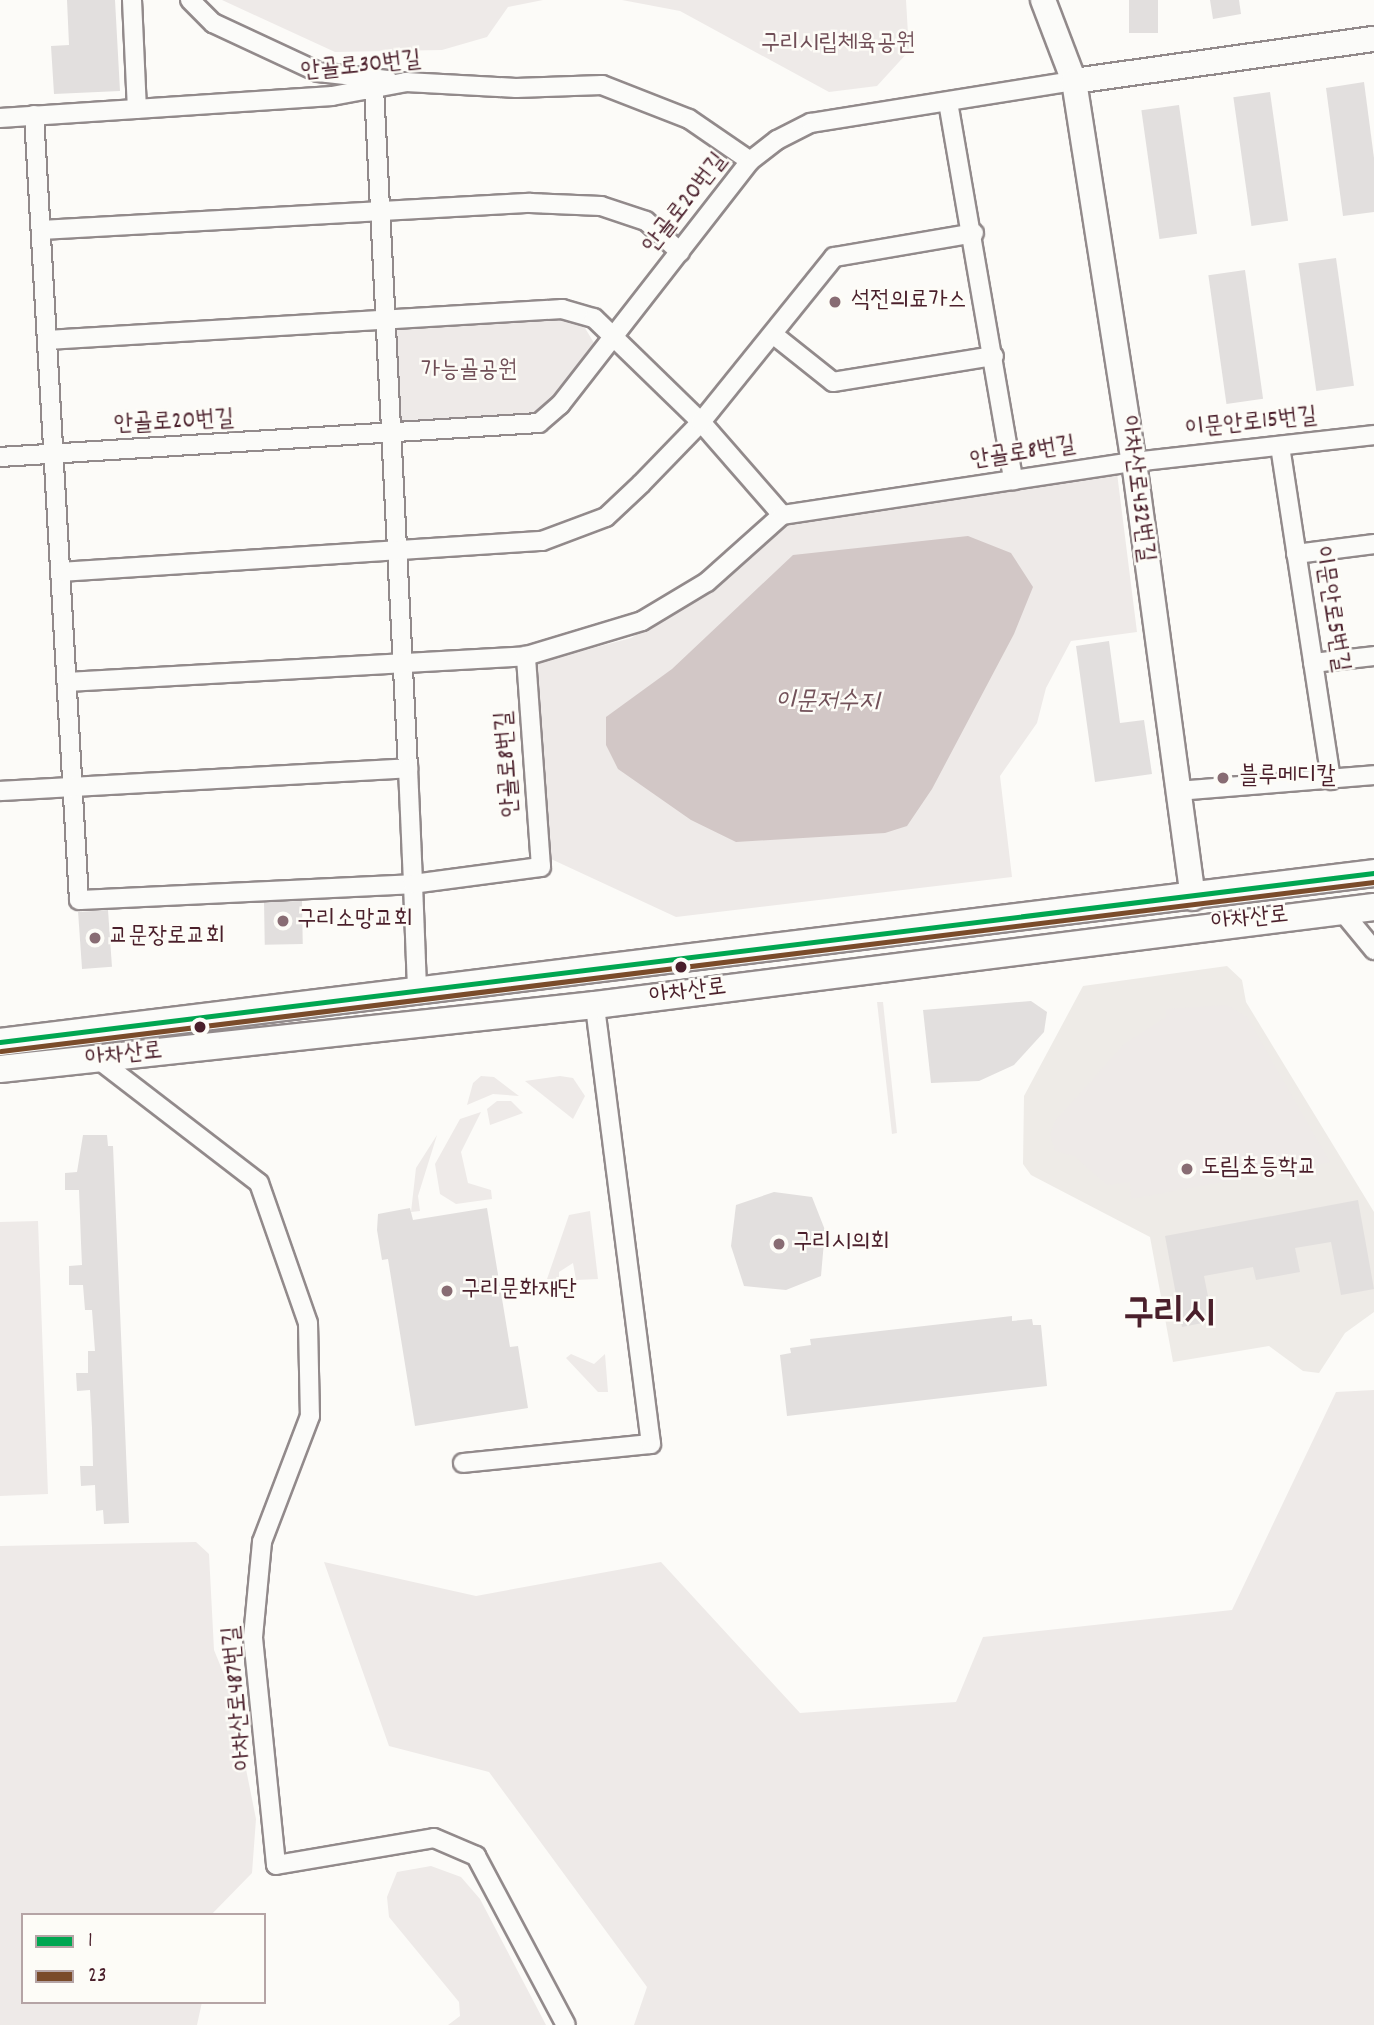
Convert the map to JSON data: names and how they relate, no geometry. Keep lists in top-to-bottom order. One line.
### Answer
{"streets":{"main road":["아차산로"],"street":["안골로30번길","안골로20번길","이문안로15번길","안골로8번길","아차산로432번길","이문안로5번길","아차산로487번길"]},"crossings":[["안골로30번길","안골로20번길"],["안골로20번길","아차산로432번길"],["이문안로15번길","안골로8번길"],["이문안로15번길","아차산로432번길"],["이문안로15번길","이문안로5번길"],["안골로8번길","아차산로432번길"],["아차산로432번길","아차산로"],["아차산로","아차산로487번길"]],"districts":["구리시"],"water":["이문저수지"],"parks":["구리시립체육공원","가능골공원"],"places":["석전의료가스","블루메디칼","구리소망교회","교문장로교회","도림초등학교","구리시의회","구리문화재단"],"lines":["transit line 1","transit line 23"],"legend":["1","23"]}
